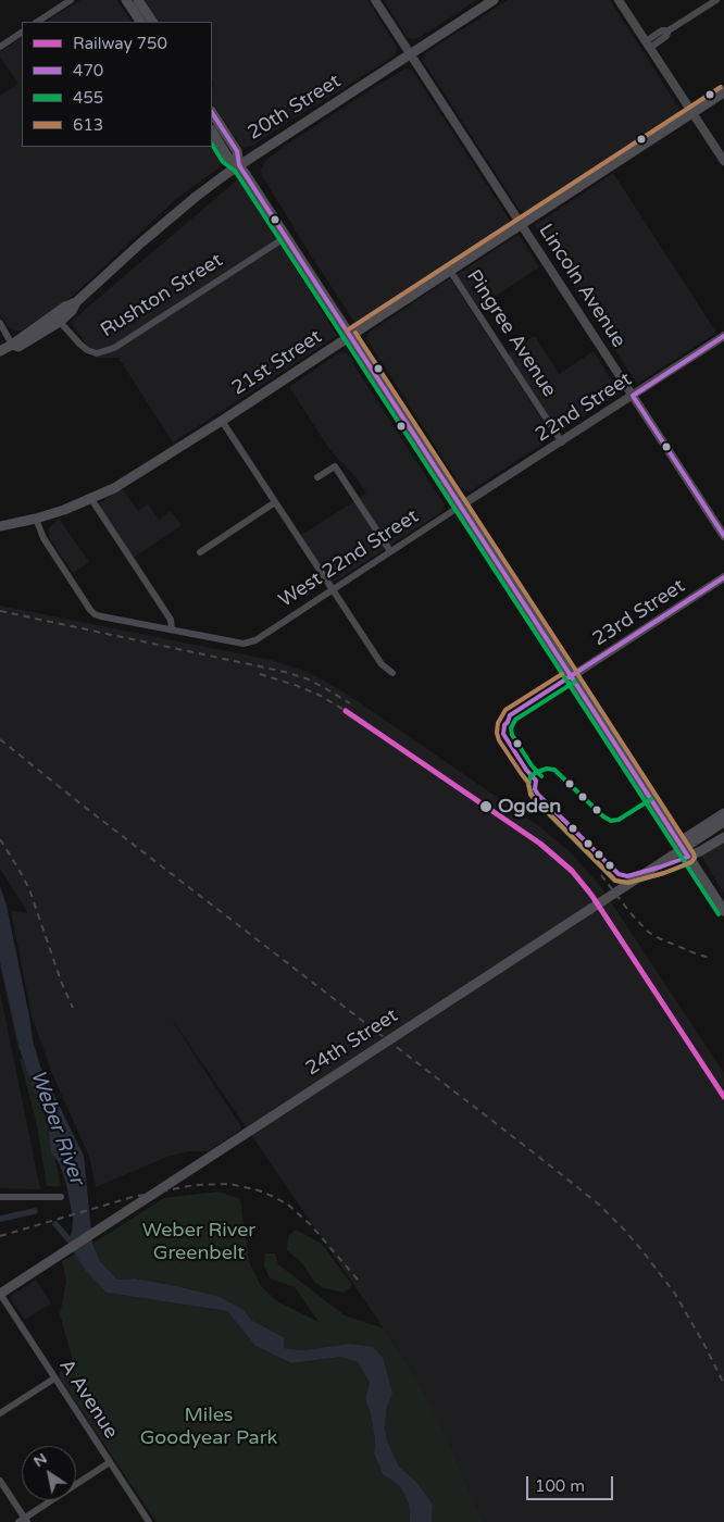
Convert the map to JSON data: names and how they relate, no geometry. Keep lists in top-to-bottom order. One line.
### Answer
{"streets":{"main road":["20th Street","21st Street","24th Street"],"street":["Lincoln Avenue","Rushton Street","Pingree Avenue","22nd Street","West 22nd Street","23rd Street","A Avenue"]},"crossings":[["20th Street","Lincoln Avenue"],["20th Street","Rushton Street"],["Lincoln Avenue","21st Street"],["Lincoln Avenue","22nd Street"],["Pingree Avenue","21st Street"],["Pingree Avenue","22nd Street"],["22nd Street","West 22nd Street"],["24th Street","A Avenue"]],"water":["Weber River"],"parks":["Weber River Greenbelt","Miles Goodyear Park"],"places":["Ogden"],"lines":["transit line 613","transit line 470","transit line 455","rail line 750"],"legend":["Railway 750","470","455","613"],"scale_bar":"100 m","north":"top left"}
